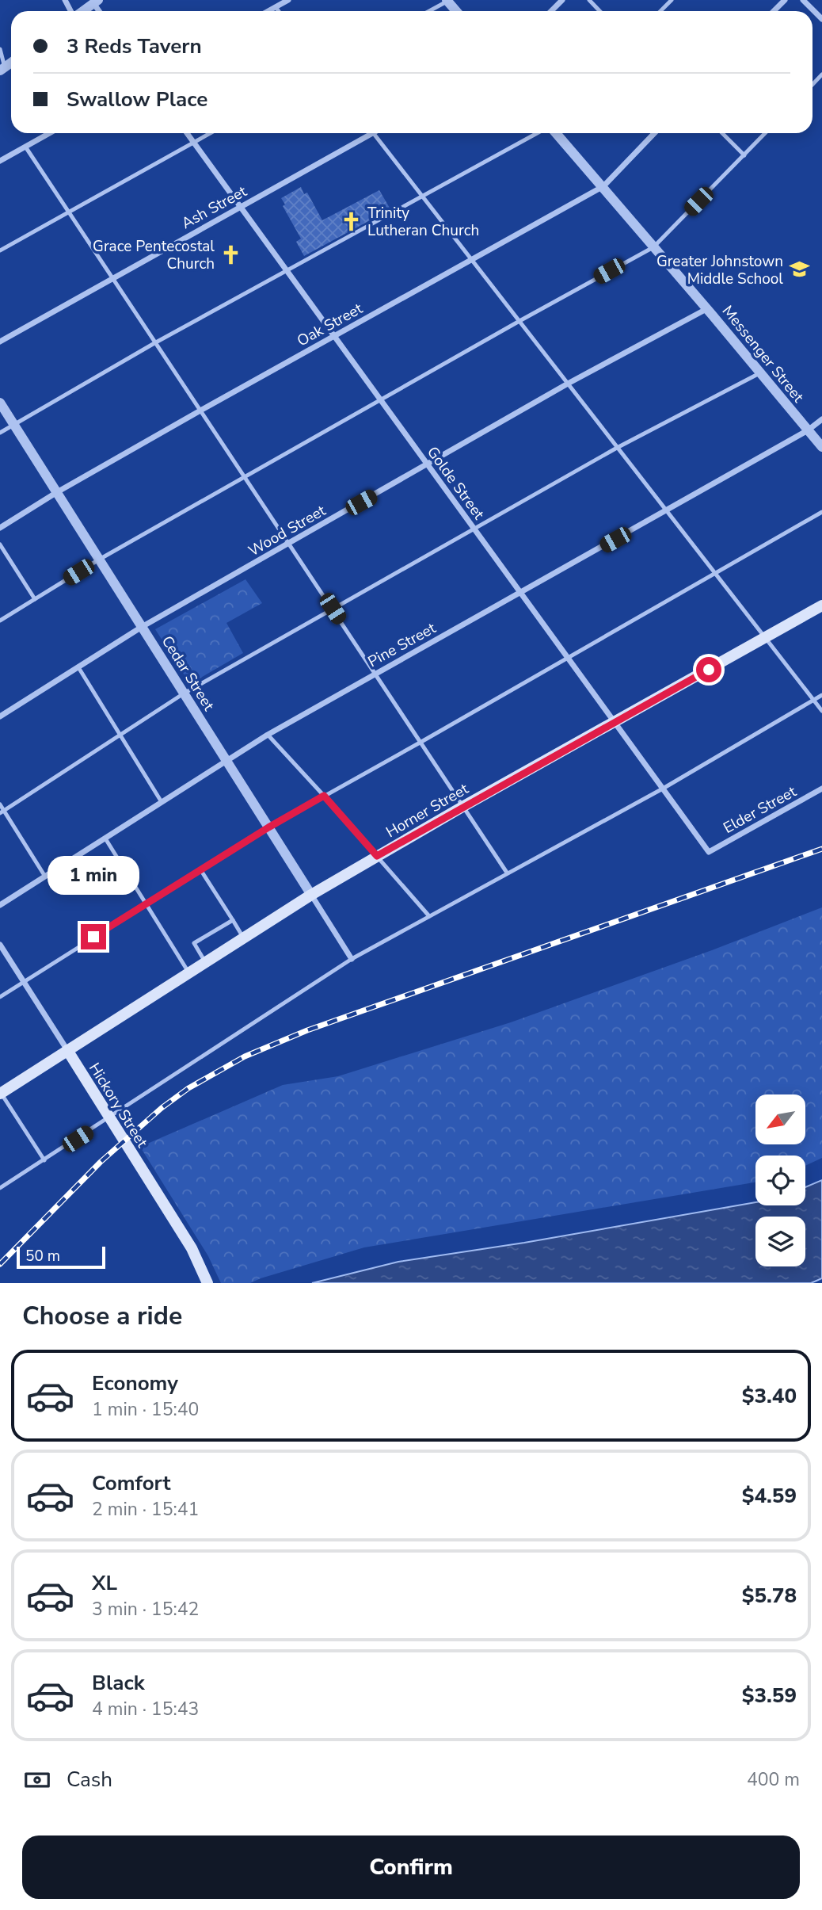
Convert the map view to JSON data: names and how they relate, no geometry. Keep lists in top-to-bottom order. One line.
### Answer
{"streets":{"main road":["Horner Street","Hickory Street"],"street":["Ash Street","Oak Street","Messenger Street","Golde Street","Wood Street","Pine Street","Cedar Street","Elder Street"]},"crossings":[["Ash Street","Golde Street"],["Oak Street","Messenger Street"],["Oak Street","Golde Street"],["Oak Street","Cedar Street"],["Messenger Street","Wood Street"],["Messenger Street","Pine Street"],["Golde Street","Wood Street"],["Golde Street","Pine Street"],["Golde Street","Elder Street"],["Golde Street","Horner Street"],["Wood Street","Cedar Street"],["Pine Street","Cedar Street"],["Cedar Street","Horner Street"],["Horner Street","Hickory Street"]],"places":{"church":["Trinity Lutheran Church","Grace Pentecostal Church"],"school or university":["Greater Johnstown Middle School"]},"scale_bar":"50 m","north":"bottom left","page":{"banner":["3 Reds Tavern","Swallow Place"],"bubble":"1 min","scale":"50 m","heading":"Choose a ride","list":[{"name":"Economy","note":"1 min · 15:40","value":"$3.40"},{"name":"Comfort","note":"2 min · 15:41","value":"$4.59"},{"name":"XL","note":"3 min · 15:42","value":"$5.78"},{"name":"Black","note":"4 min · 15:43","value":"$3.59"}],"pay":["Cash","400 m"],"buttons":"Confirm"}}
